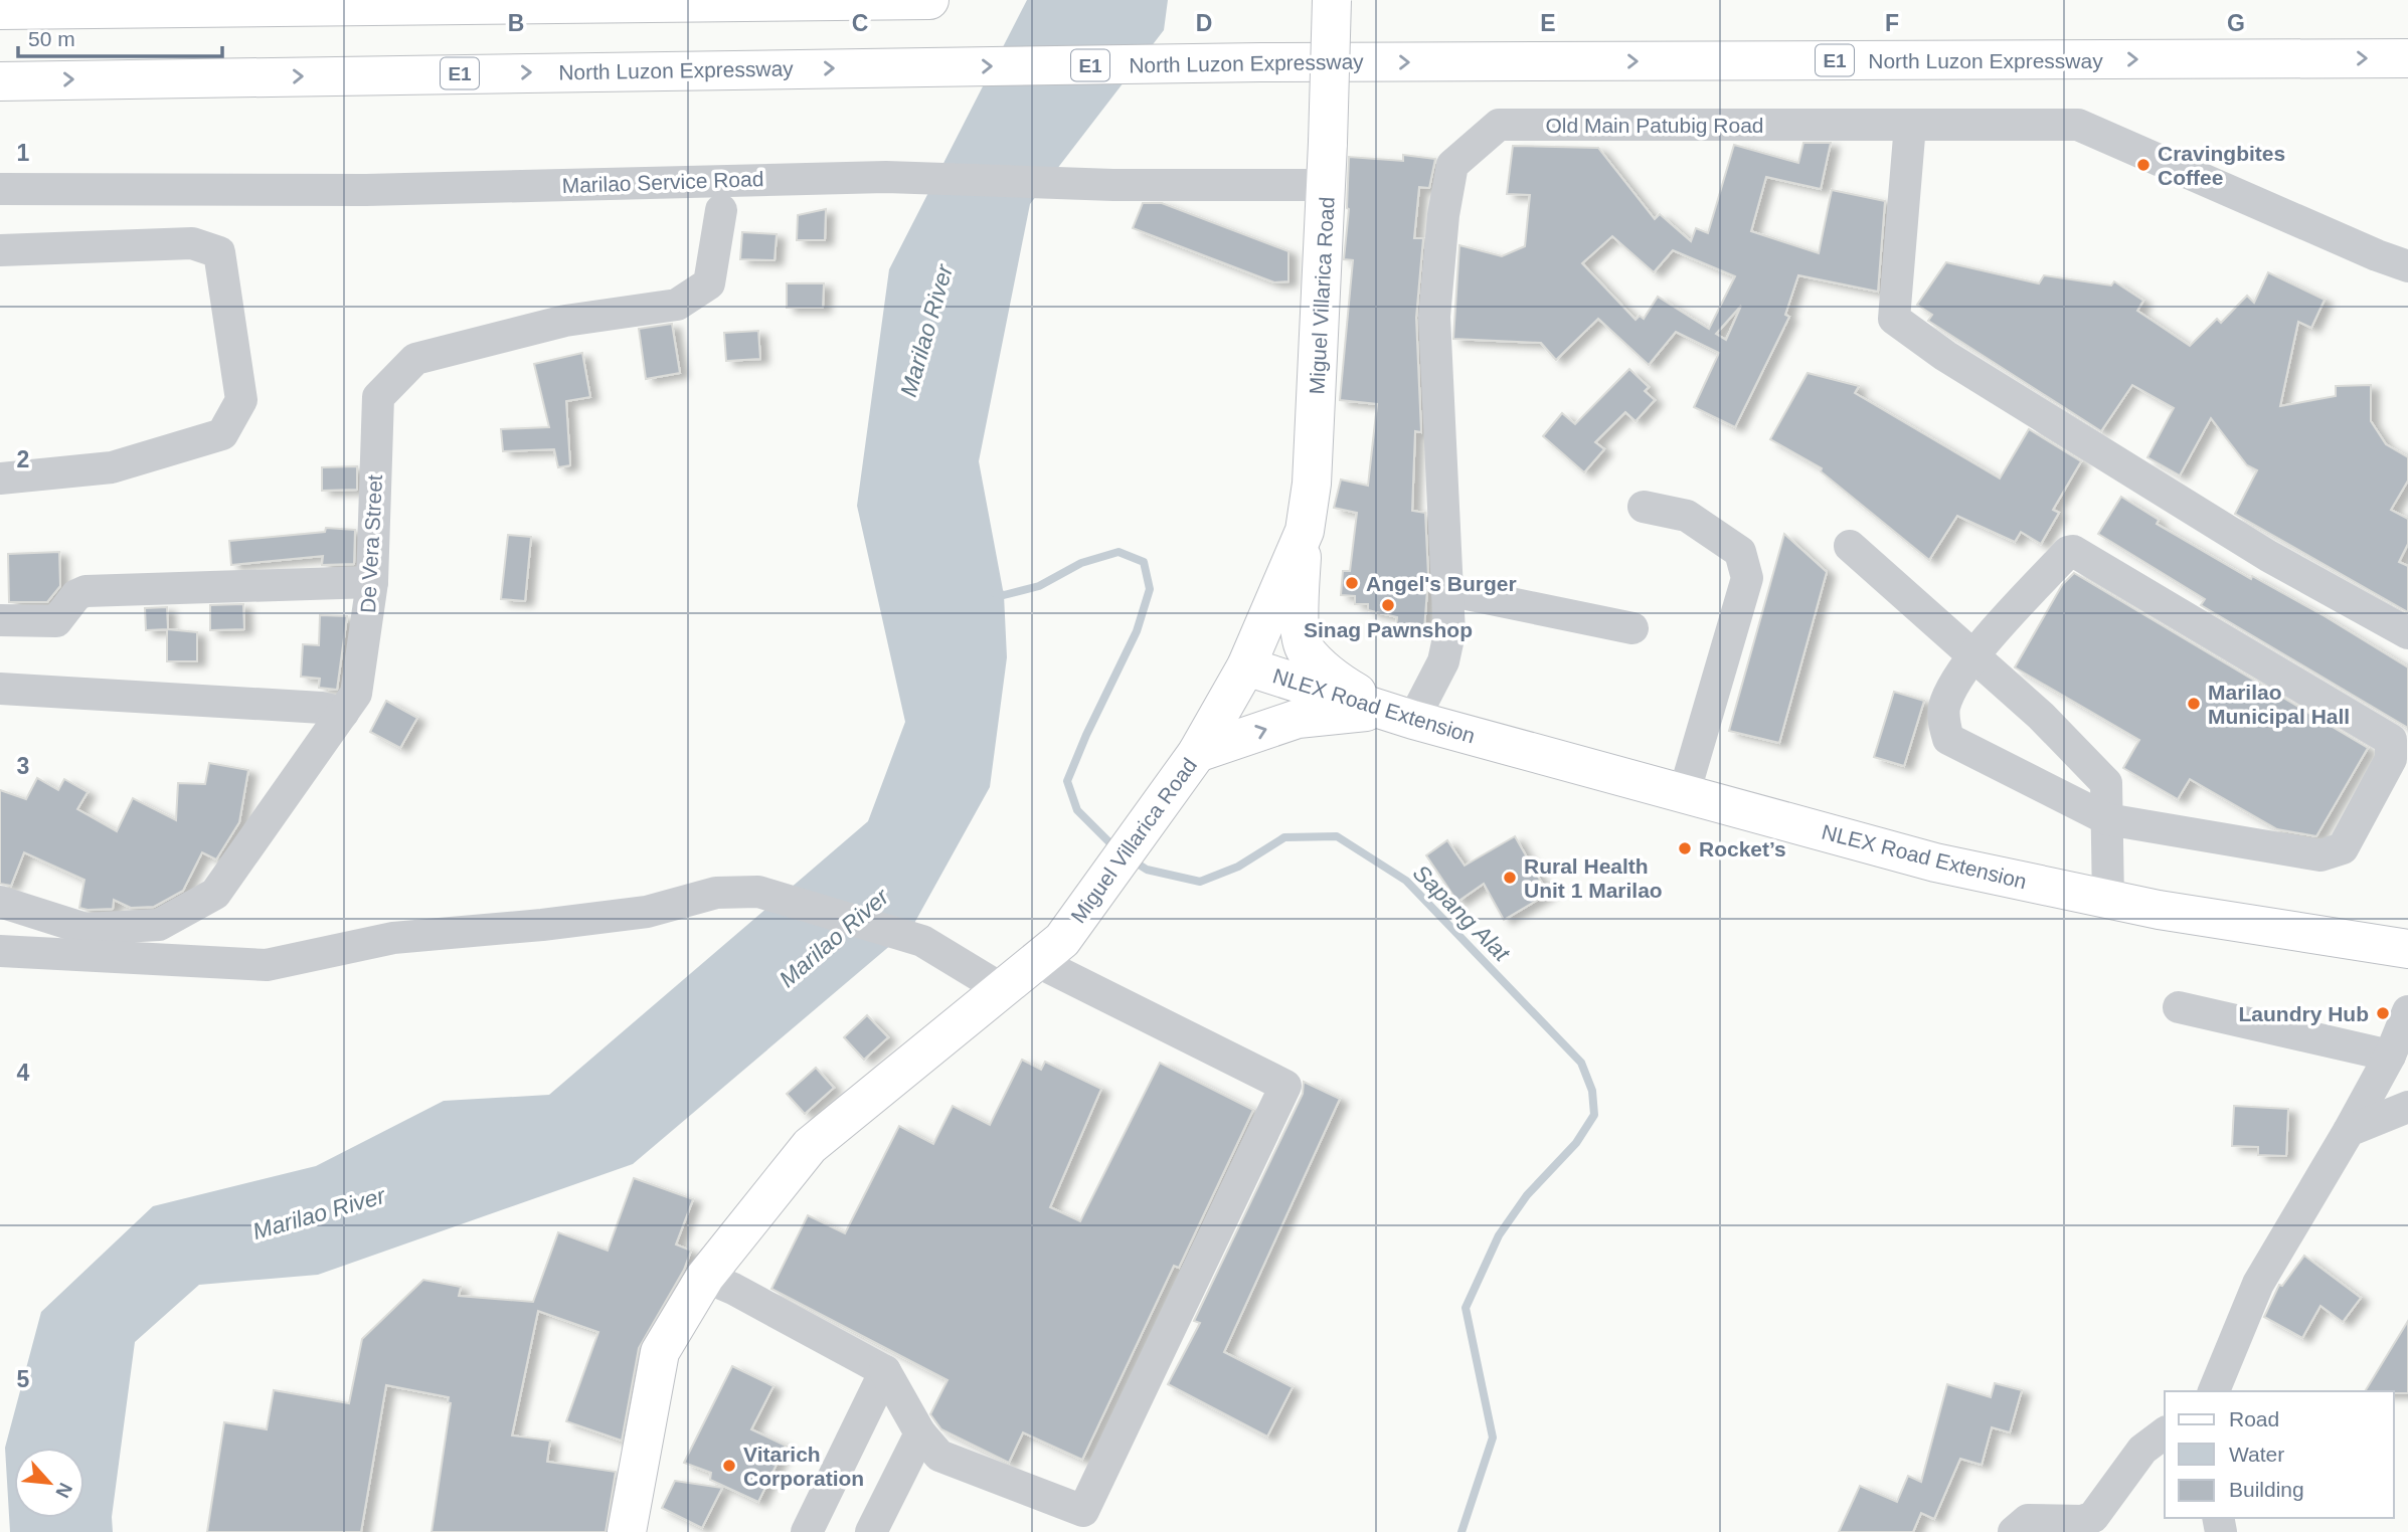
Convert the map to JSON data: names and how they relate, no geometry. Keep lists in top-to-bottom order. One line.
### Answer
{"streets":{"main road":["E1","North Luzon Expressway","Miguel Villarica Road","NLEX Road Extension"],"street":["Old Main Patubig Road","Marilao Service Road","De Vera Street"]},"crossings":[["Old Main Patubig Road","NLEX Road Extension"],["Marilao Service Road","Miguel Villarica Road"],["Miguel Villarica Road","NLEX Road Extension"]],"water":["Marilao River","Sapang Alat"],"places":["Cravingbites Coffee","Angel's Burger","Sinag Pawnshop","Marilao Municipal Hall","Rocket’s","Rural Health Unit 1 Marilao","Laundry Hub","Vitarich Corporation"],"legend":["Road","Water","Building"],"scale_bar":"50 m","north":"bottom right","grid":{"columns":["B","C","D","E","F","G"],"rows":["1","2","3","4","5"]}}
